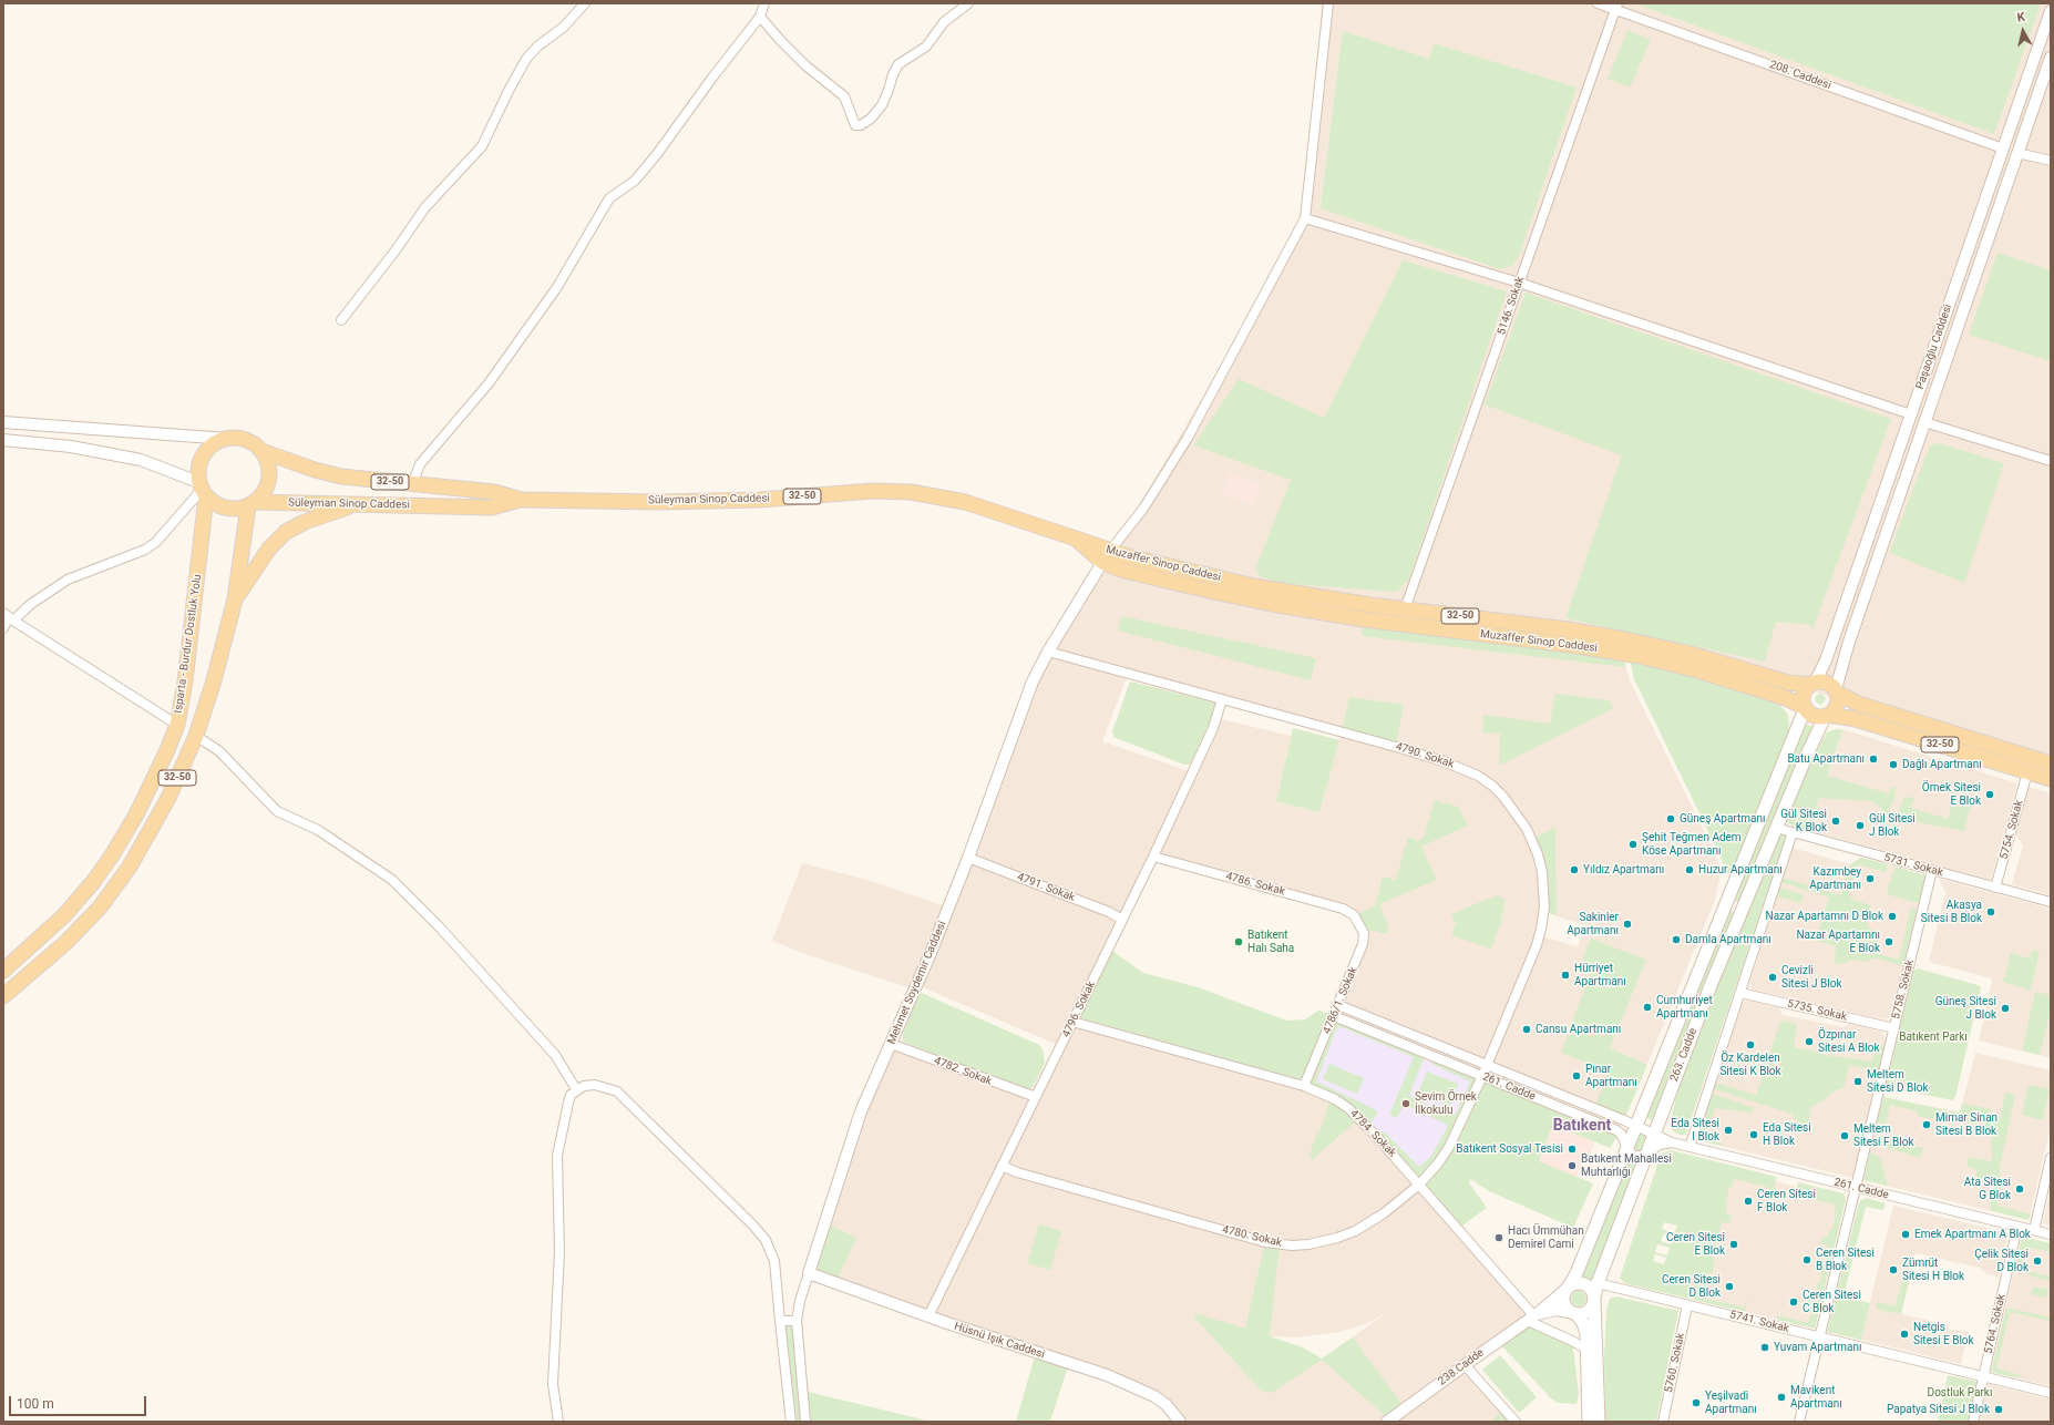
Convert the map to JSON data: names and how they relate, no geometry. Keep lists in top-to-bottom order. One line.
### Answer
{"streets":{"main road":["32-50","Süleyman Sinop Caddesi","Muzaffer Sinop Caddesi","Isparta - Burdur Dostluk Yolu","263. Cadde"],"street":["208. Caddesi","5146. Sokak","Paşaoğlu Caddesi","4790. Sokak","5754. Sokak","5731. Sokak","4786. Sokak","4791. Sokak","Mehmet Soydemir Caddesi","5758. Sokak","4786/1. Sokak","4796. Sokak","5735. Sokak","4782. Sokak","261. Cadde","4784. Sokak","4780. Sokak","5741. Sokak","5764. Sokak","Hüsnü Işık Caddesi","5760. Sokak","238.Cadde"]},"crossings":[["208. Caddesi","5146. Sokak"],["208. Caddesi","Paşaoğlu Caddesi"],["5146. Sokak","Muzaffer Sinop Caddesi"],["Paşaoğlu Caddesi","32-50"],["Paşaoğlu Caddesi","Muzaffer Sinop Caddesi"],["Paşaoğlu Caddesi","263. Cadde"],["32-50","Süleyman Sinop Caddesi"],["32-50","Muzaffer Sinop Caddesi"],["32-50","Isparta - Burdur Dostluk Yolu"],["32-50","5754. Sokak"],["32-50","263. Cadde"],["Süleyman Sinop Caddesi","Muzaffer Sinop Caddesi"],["Süleyman Sinop Caddesi","Isparta - Burdur Dostluk Yolu"],["Muzaffer Sinop Caddesi","Mehmet Soydemir Caddesi"],["Muzaffer Sinop Caddesi","263. Cadde"],["4790. Sokak","Mehmet Soydemir Caddesi"],["4790. Sokak","4796. Sokak"],["4790. Sokak","261. Cadde"],["4790. Sokak","4780. Sokak"],["5754. Sokak","5731. Sokak"],["5731. Sokak","5758. Sokak"],["5731. Sokak","263. Cadde"],["4786. Sokak","4786/1. Sokak"],["4786. Sokak","4796. Sokak"],["4791. Sokak","Mehmet Soydemir Caddesi"],["4791. Sokak","4796. Sokak"],["Mehmet Soydemir Caddesi","4782. Sokak"],["Mehmet Soydemir Caddesi","Hüsnü Işık Caddesi"],["5758. Sokak","5735. Sokak"],["5758. Sokak","261. Cadde"],["5758. Sokak","5741. Sokak"],["4786/1. Sokak","261. Cadde"],["4786/1. Sokak","4784. Sokak"],["4796. Sokak","4782. Sokak"],["4796. Sokak","4784. Sokak"],["4796. Sokak","4780. Sokak"],["4796. Sokak","Hüsnü Işık Caddesi"],["263. Cadde","261. Cadde"],["263. Cadde","5741. Sokak"],["263. Cadde","238.Cadde"],["261. Cadde","4780. Sokak"],["261. Cadde","5764. Sokak"],["4784. Sokak","4780. Sokak"],["4784. Sokak","238.Cadde"],["5741. Sokak","5764. Sokak"],["5741. Sokak","5760. Sokak"]],"districts":["Batıkent"],"parks":["Batıkent Parkı","Dostluk Parkı"],"places":["Batu Apartmanı","Dağlı Apartmanı","Örnek Sitesi E Blok","Güneş Apartmanı","Gül Sitesi K Blok","Gül Sitesi J Blok","Şehit Teğmen Adem Köse Apartmanı","Yıldız Apartmanı","Huzur Apartmanı","Kazımbey Apartmanı","Akasya Sitesi B Blok","Nazar Apartamnı D Blok","Sakinler Apartmanı","Damla Apartmanı","Batıkent Halı Saha","Nazar Apartamnı E Blok","Hürriyet Apartmanı","Cevizli Sitesi J Blok","Cumhuriyet Apartmanı","Güneş Sitesi J Blok","Cansu Apartmanı","Özpınar Sitesi A Blok","Öz Kardelen Sitesi K Blok","Pınar Apartmanı","Meltem Sitesi D Blok","Sevim Örnek İlkokulu","Mimar Sinan Sitesi B Blok","Eda Sitesi I Blok","Eda Sitesi H Blok","Meltem Sitesi F Blok","Batıkent Sosyal Tesisi","Batıkent Mahallesi Muhtarlığı","Ata Sitesi G Blok","Ceren Sitesi F Blok","Emek Apartmanı A Blok","Hacı Ümmühan Demirel Cami","Ceren Sitesi E Blok","Ceren Sitesi B Blok","Çelik Sitesi D Blok","Zümrüt Sitesi H Blok","Ceren Sitesi D Blok","Ceren Sitesi C Blok","Netgis Sitesi E Blok","Yuvam Apartmanı","Mavikent Apartmanı","Yeşilvadi Apartmanı","Papatya Sitesi J Blok"],"scale_bar":"100 m","north":"top"}
